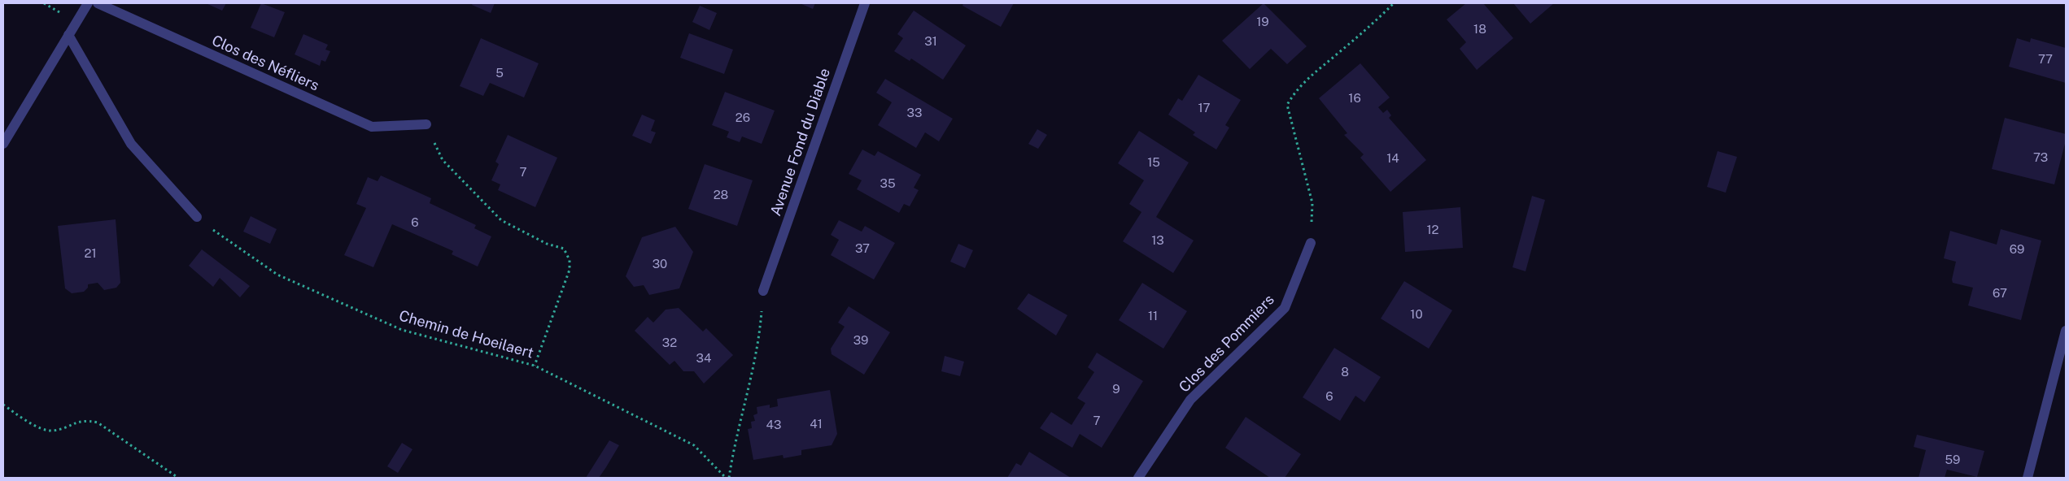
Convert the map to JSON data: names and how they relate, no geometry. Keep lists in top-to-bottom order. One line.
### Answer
{"streets":{"street":["Clos des Néfliers","Avenue Fond du Diable","Clos des Pommiers"],"path":["Chemin de Hoeilaert"]},"house_numbers":["19","18","31","77","5","16","17","33","26","73","14","15","7","35","28","6","12","13","37","69","21","30","67","10","11","39","32","34","8","9","6","7","41","43","59"]}
